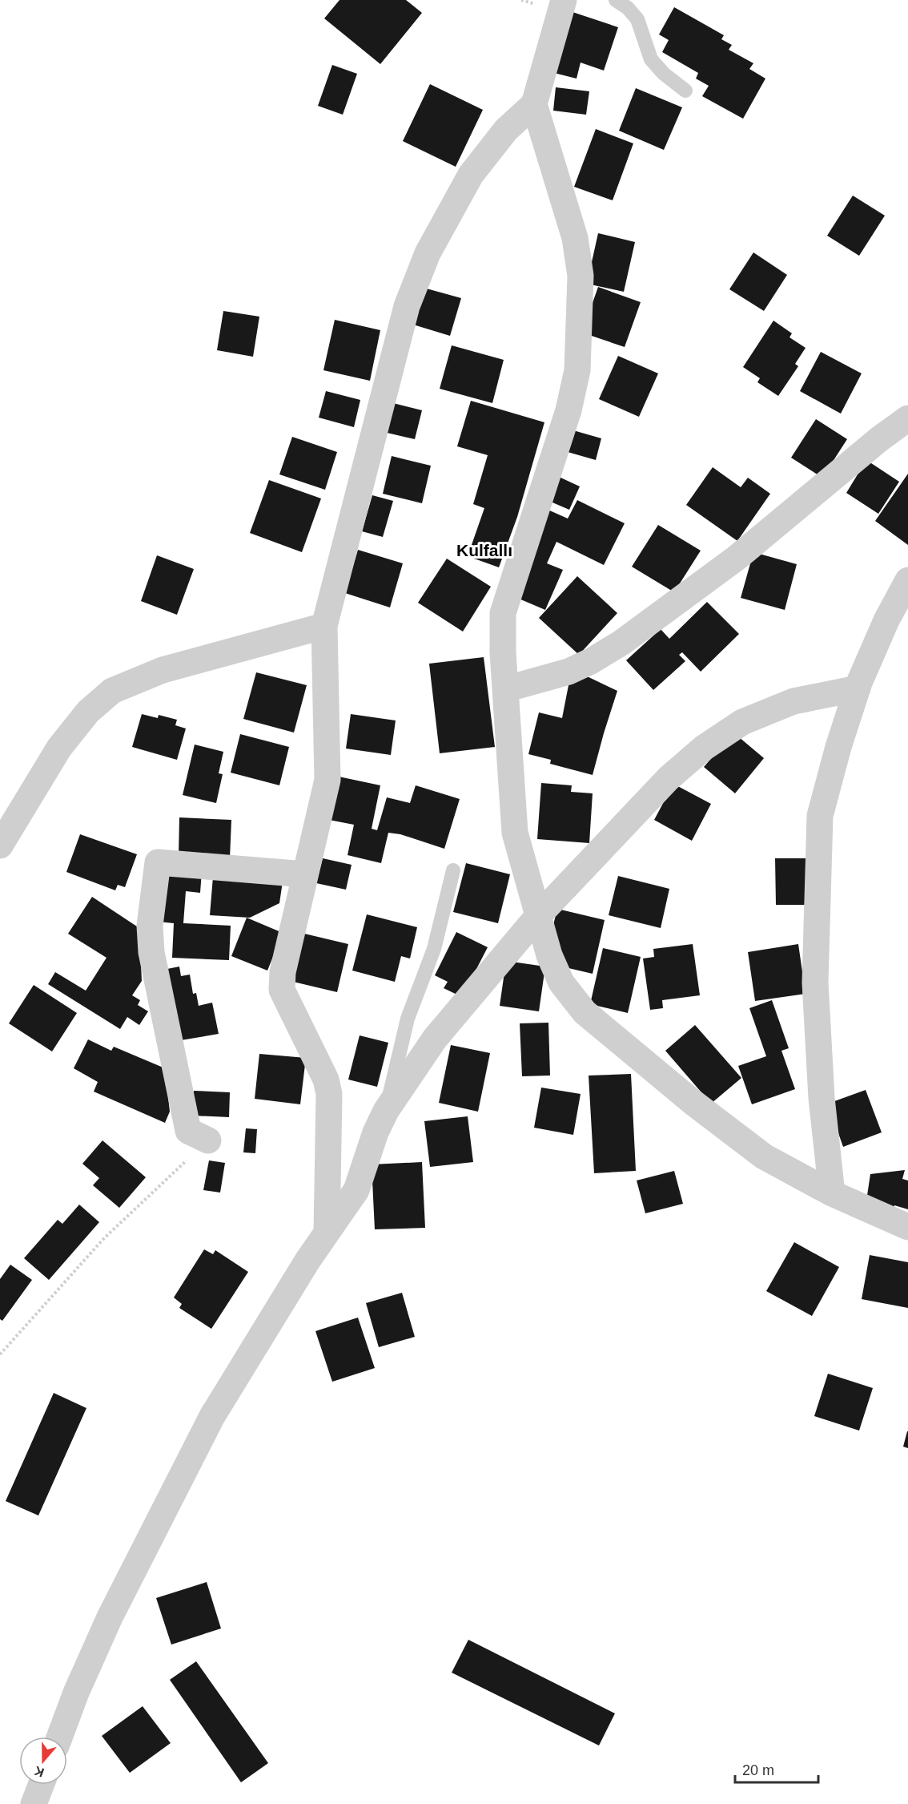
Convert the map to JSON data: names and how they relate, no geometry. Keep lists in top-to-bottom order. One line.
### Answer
{"districts":["Kulfallı"],"scale_bar":"20 m","north":"bottom"}
